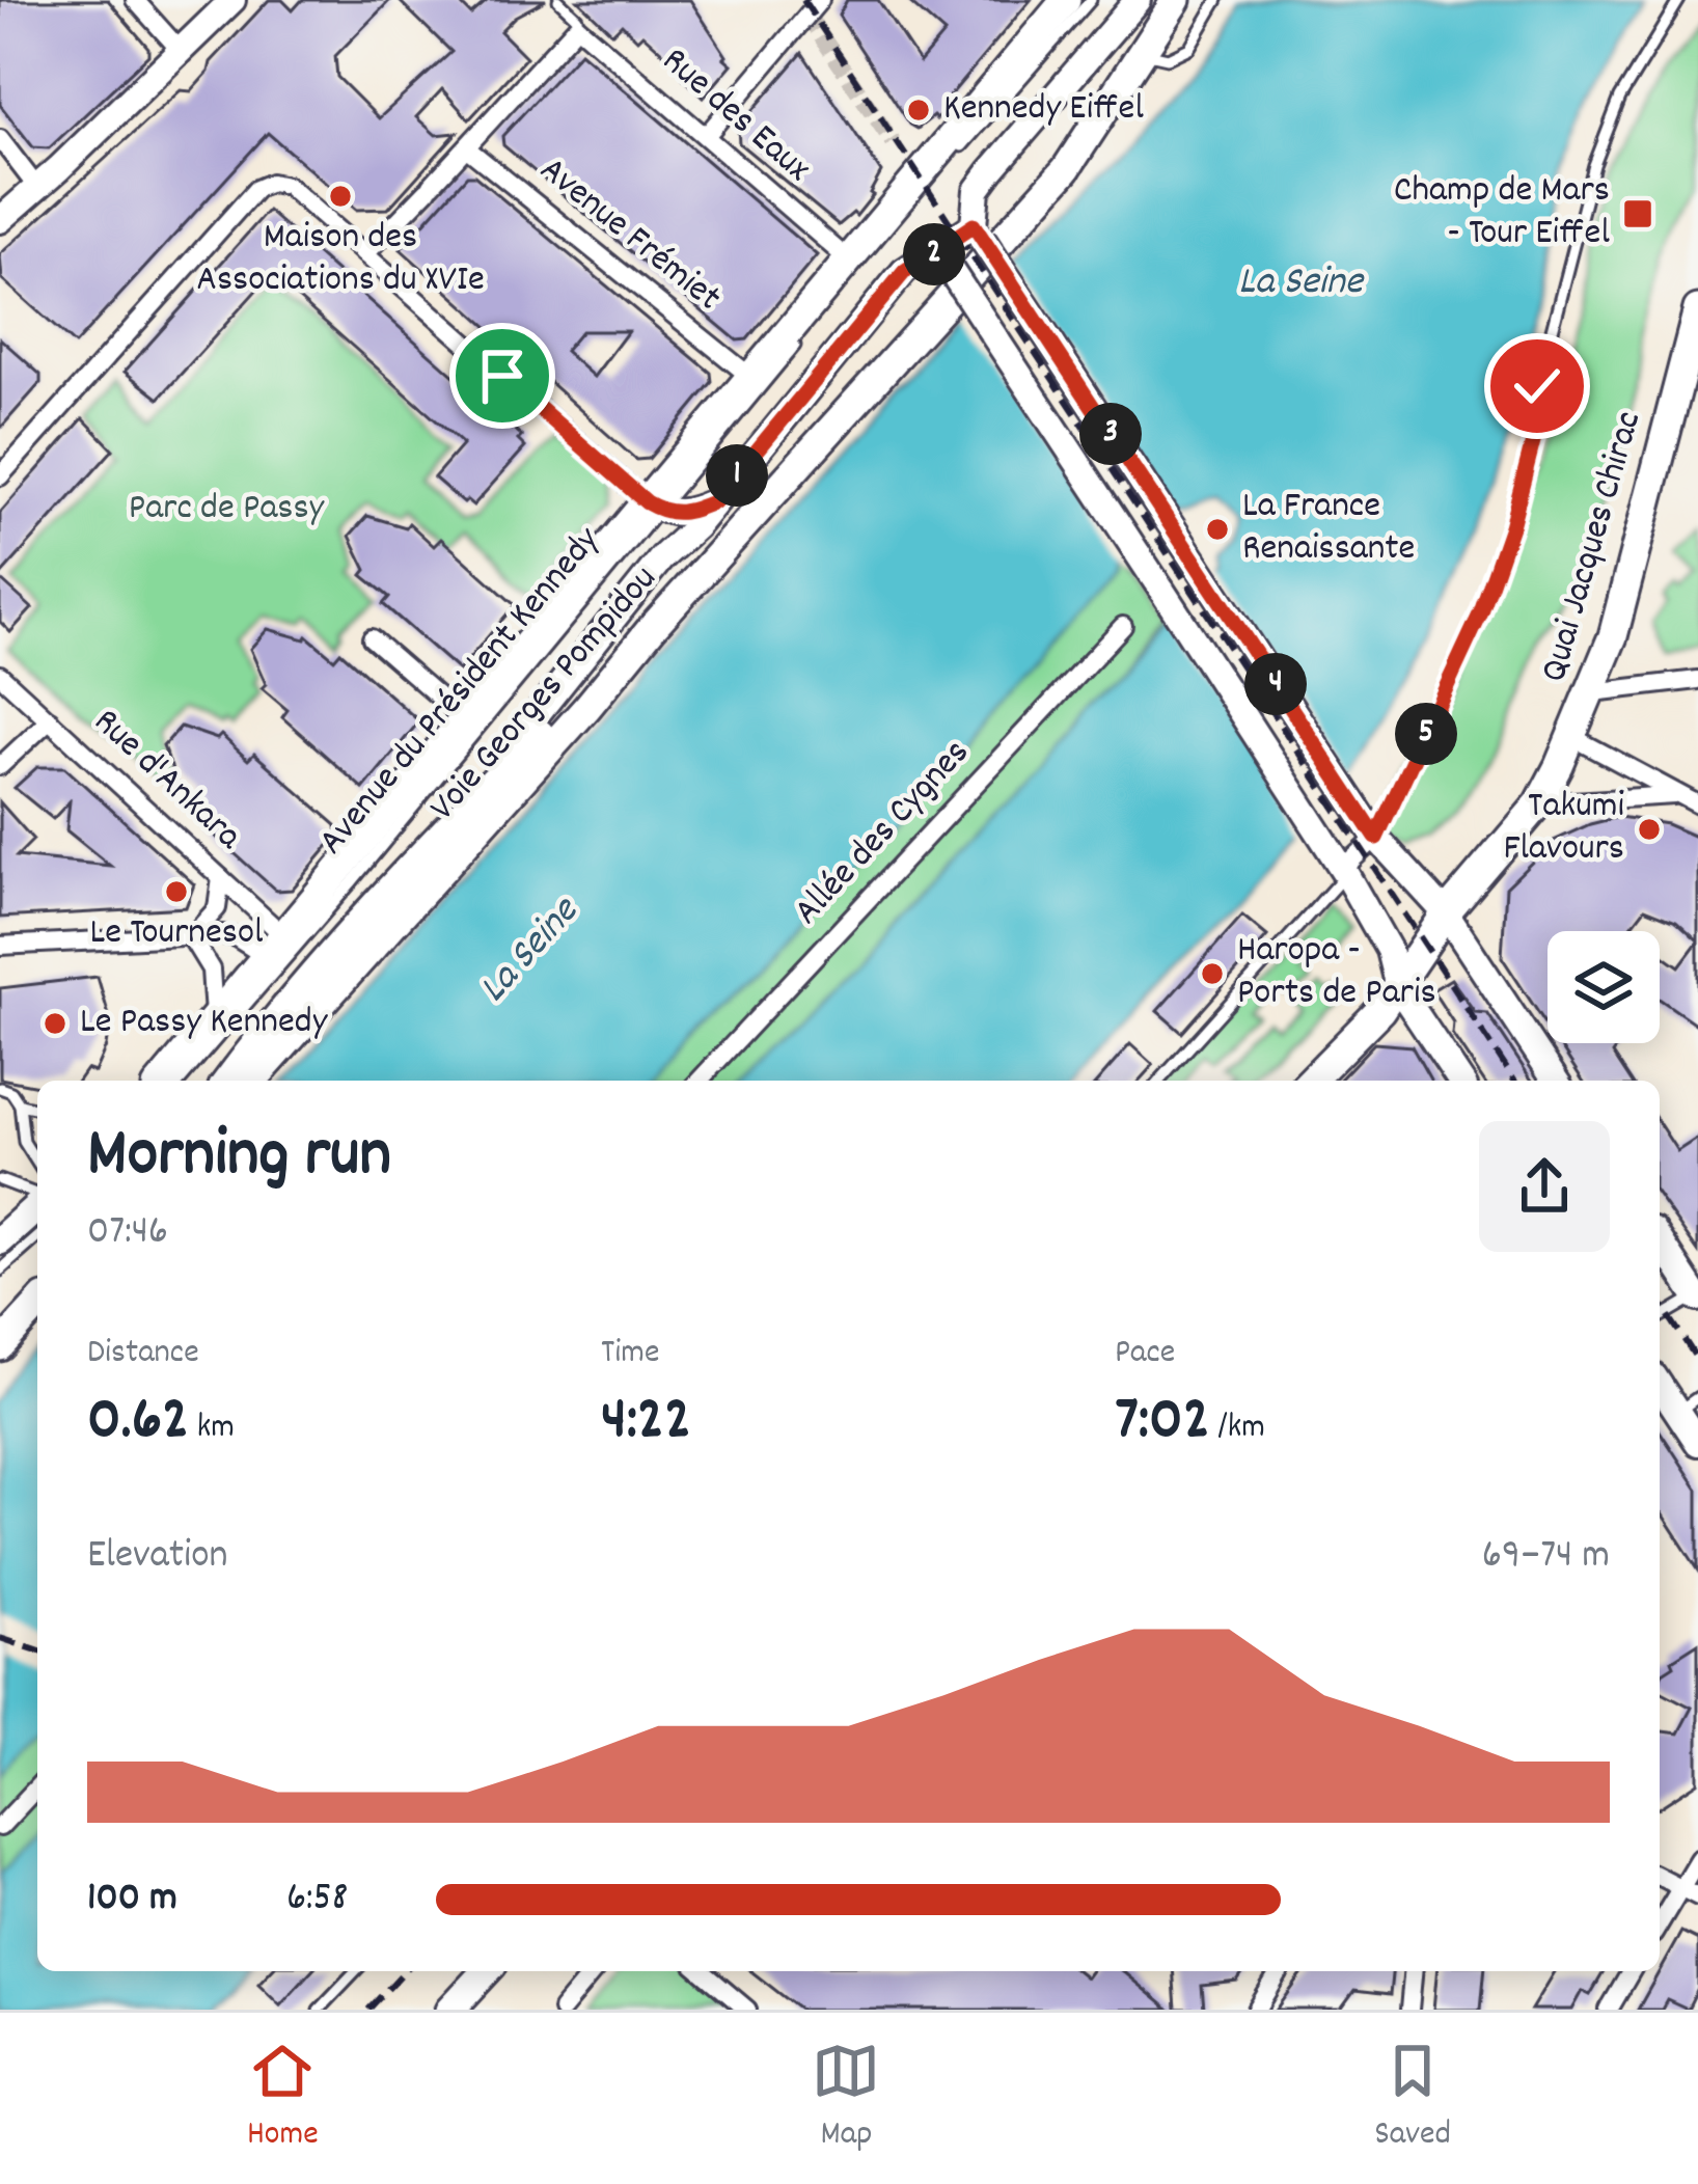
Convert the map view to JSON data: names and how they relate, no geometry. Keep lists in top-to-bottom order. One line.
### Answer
{"streets":{"main road":["Quai Jacques Chirac","Avenue du Président Kennedy","Voie Georges Pompidou"],"street":["Rue des Eaux","Avenue Frémiet","Rue d'Ankara","Allée des Cygnes"]},"crossings":[["Rue des Eaux","Avenue du Président Kennedy"],["Avenue Frémiet","Avenue du Président Kennedy"],["Avenue du Président Kennedy","Rue d'Ankara"]],"water":["La Seine"],"parks":["Parc de Passy"],"places":{"other":["Kennedy Eiffel","Maison des Associations du XVIe","La France Renaissante","Takumi Flavours","Le Tournesol","Haropa - Ports de Paris","Le Passy Kennedy"],"transit":["Champ de Mars - Tour Eiffel"]},"page":{"pins":["2","3","1","4","5"],"heading":["Morning run","07:46"],"stats":[["Distance","0.62 km"],["Time","4:22"],["Pace","7:02 /km"]],"chart":["Elevation","69–74 m"],"list":[{"name":"100 m","note":"6:58"}],"tabs":["Home","Map","Saved"]}}
